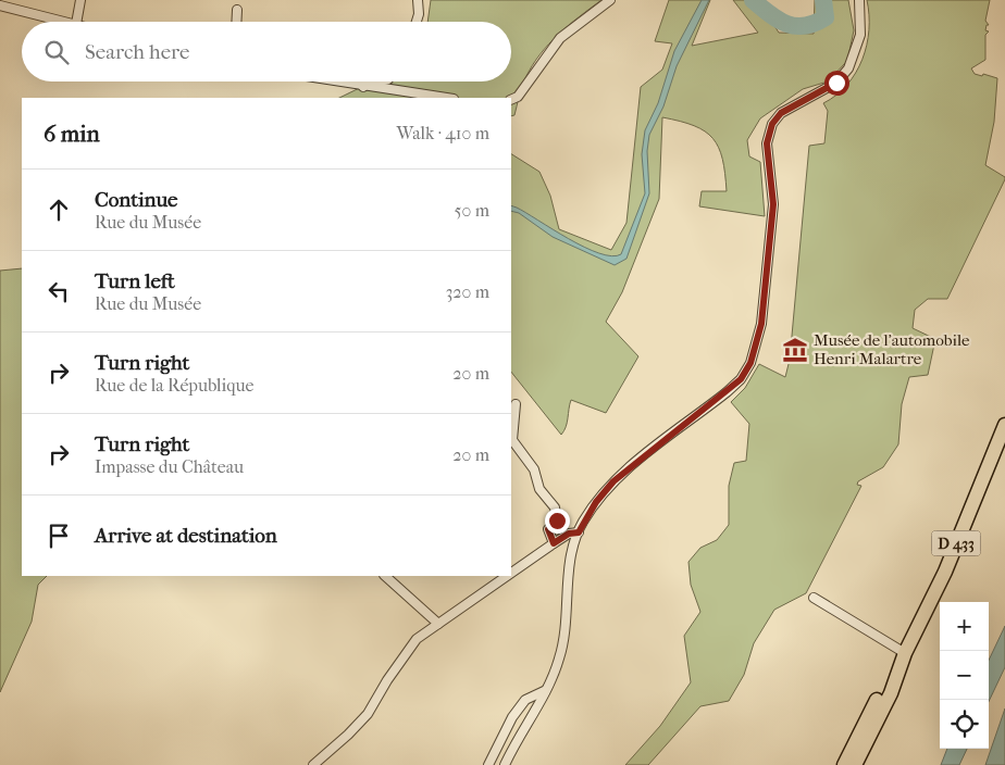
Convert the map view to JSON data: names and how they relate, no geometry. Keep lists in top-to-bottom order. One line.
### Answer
{"streets":{"main road":["D 433"]},"places":{"museum":["Musée de l'automobile Henri Malartre"]},"page":{"search":"Search here","heading":["6 min","Walk · 410 m"],"list":[["Continue","Rue du Musée","50 m"],["Turn left","Rue du Musée","320 m"],["Turn right","Rue de la République","20 m"],["Turn right","Impasse du Château","20 m"],"Arrive at destination"],"map_buttons":["+","−"]}}
